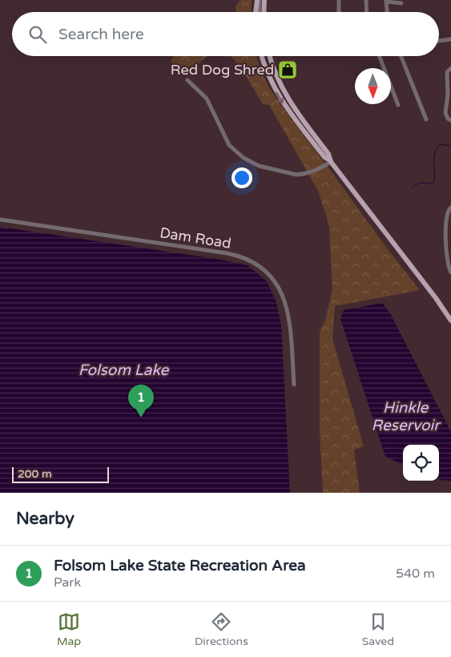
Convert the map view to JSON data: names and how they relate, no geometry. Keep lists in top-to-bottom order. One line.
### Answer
{"streets":{"street":["Dam Road"]},"water":["Folsom Lake","Hinkle Reservoir"],"places":{"shop":["Red Dog Shred"]},"scale_bar":"200 m","north":"bottom","page":{"search":"Search here","pins":"1","scale":"200 m","heading":"Nearby","list":[{"mark":"1","name":"Folsom Lake State Recreation Area","note":"Park","value":"540 m"}],"nav":["Map","Directions","Saved"]}}
